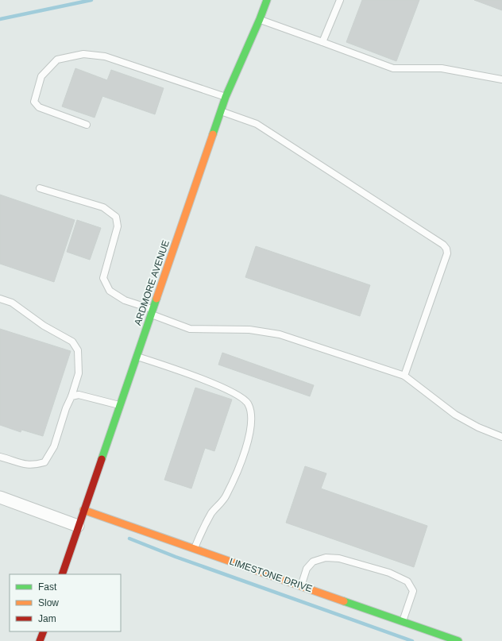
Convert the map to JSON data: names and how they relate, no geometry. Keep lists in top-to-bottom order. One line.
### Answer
{"streets":{"main road":["ARDMORE AVENUE","LIMESTONE DRIVE"]},"crossings":[["ARDMORE AVENUE","LIMESTONE DRIVE"]],"legend":["Fast","Slow","Jam"]}
